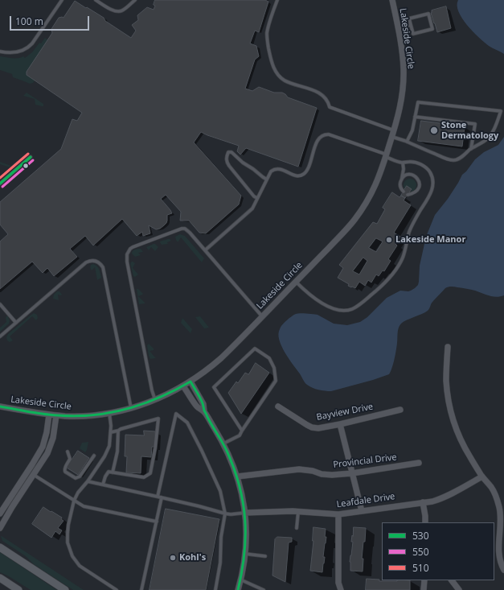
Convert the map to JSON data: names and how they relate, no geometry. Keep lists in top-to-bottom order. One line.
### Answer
{"streets":{"street":["Lakeside Circle","Bayview Drive","Provincial Drive","Leafdale Drive"]},"places":["Stone Dermatology","Lakeside Manor","Kohl's"],"lines":["transit line 510","transit line 530","transit line 550"],"legend":["530","550","510"],"scale_bar":"100 m"}
